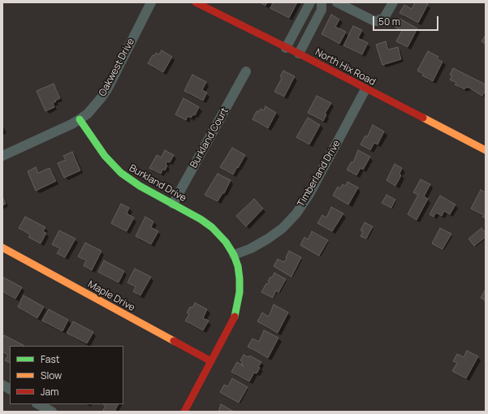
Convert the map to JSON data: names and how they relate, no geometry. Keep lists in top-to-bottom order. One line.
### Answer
{"streets":{"street":["Oakwest Drive","North Hix Road","Burkland Court","Timberland Drive","Burkland Drive","Maple Drive"]},"crossings":[["Oakwest Drive","Burkland Drive"],["North Hix Road","Timberland Drive"],["Burkland Court","Burkland Drive"],["Timberland Drive","Burkland Drive"]],"legend":["Fast","Slow","Jam"],"scale_bar":"50 m"}
